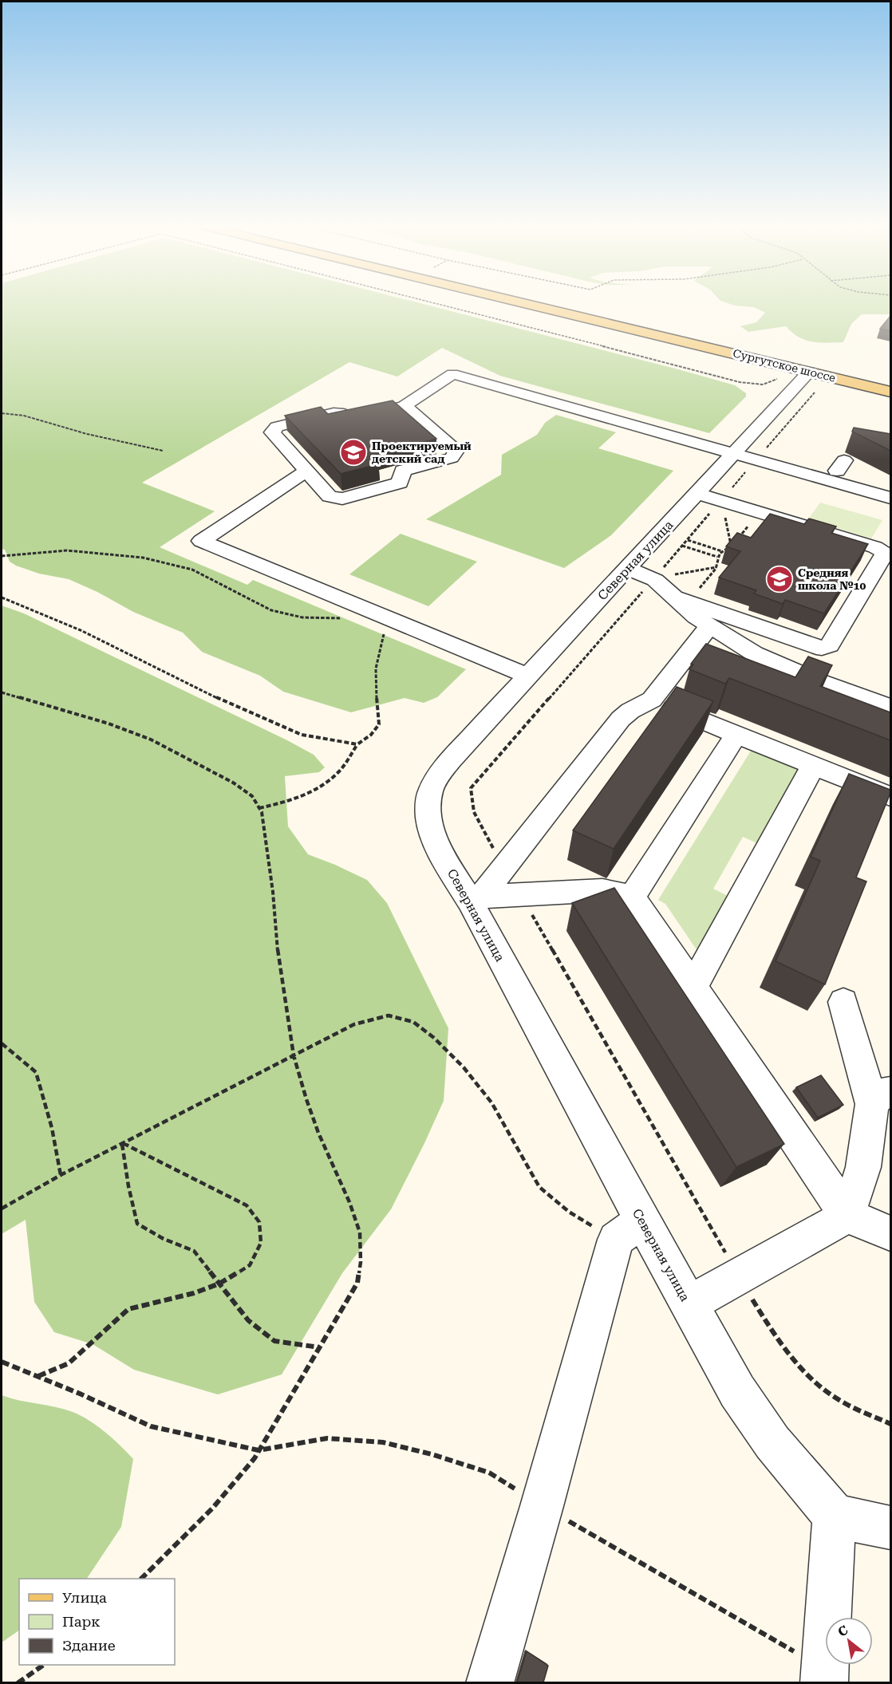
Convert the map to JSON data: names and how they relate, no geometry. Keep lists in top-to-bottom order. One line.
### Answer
{"streets":{"main road":["Сургутское шоссе"],"street":["Северная улица"]},"crossings":[["Сургутское шоссе","Северная улица"]],"places":{"school or university":["Проектируемый детский сад","Средняя школа №10"]},"legend":["Улица","Парк","Здание"],"north":"top left"}
